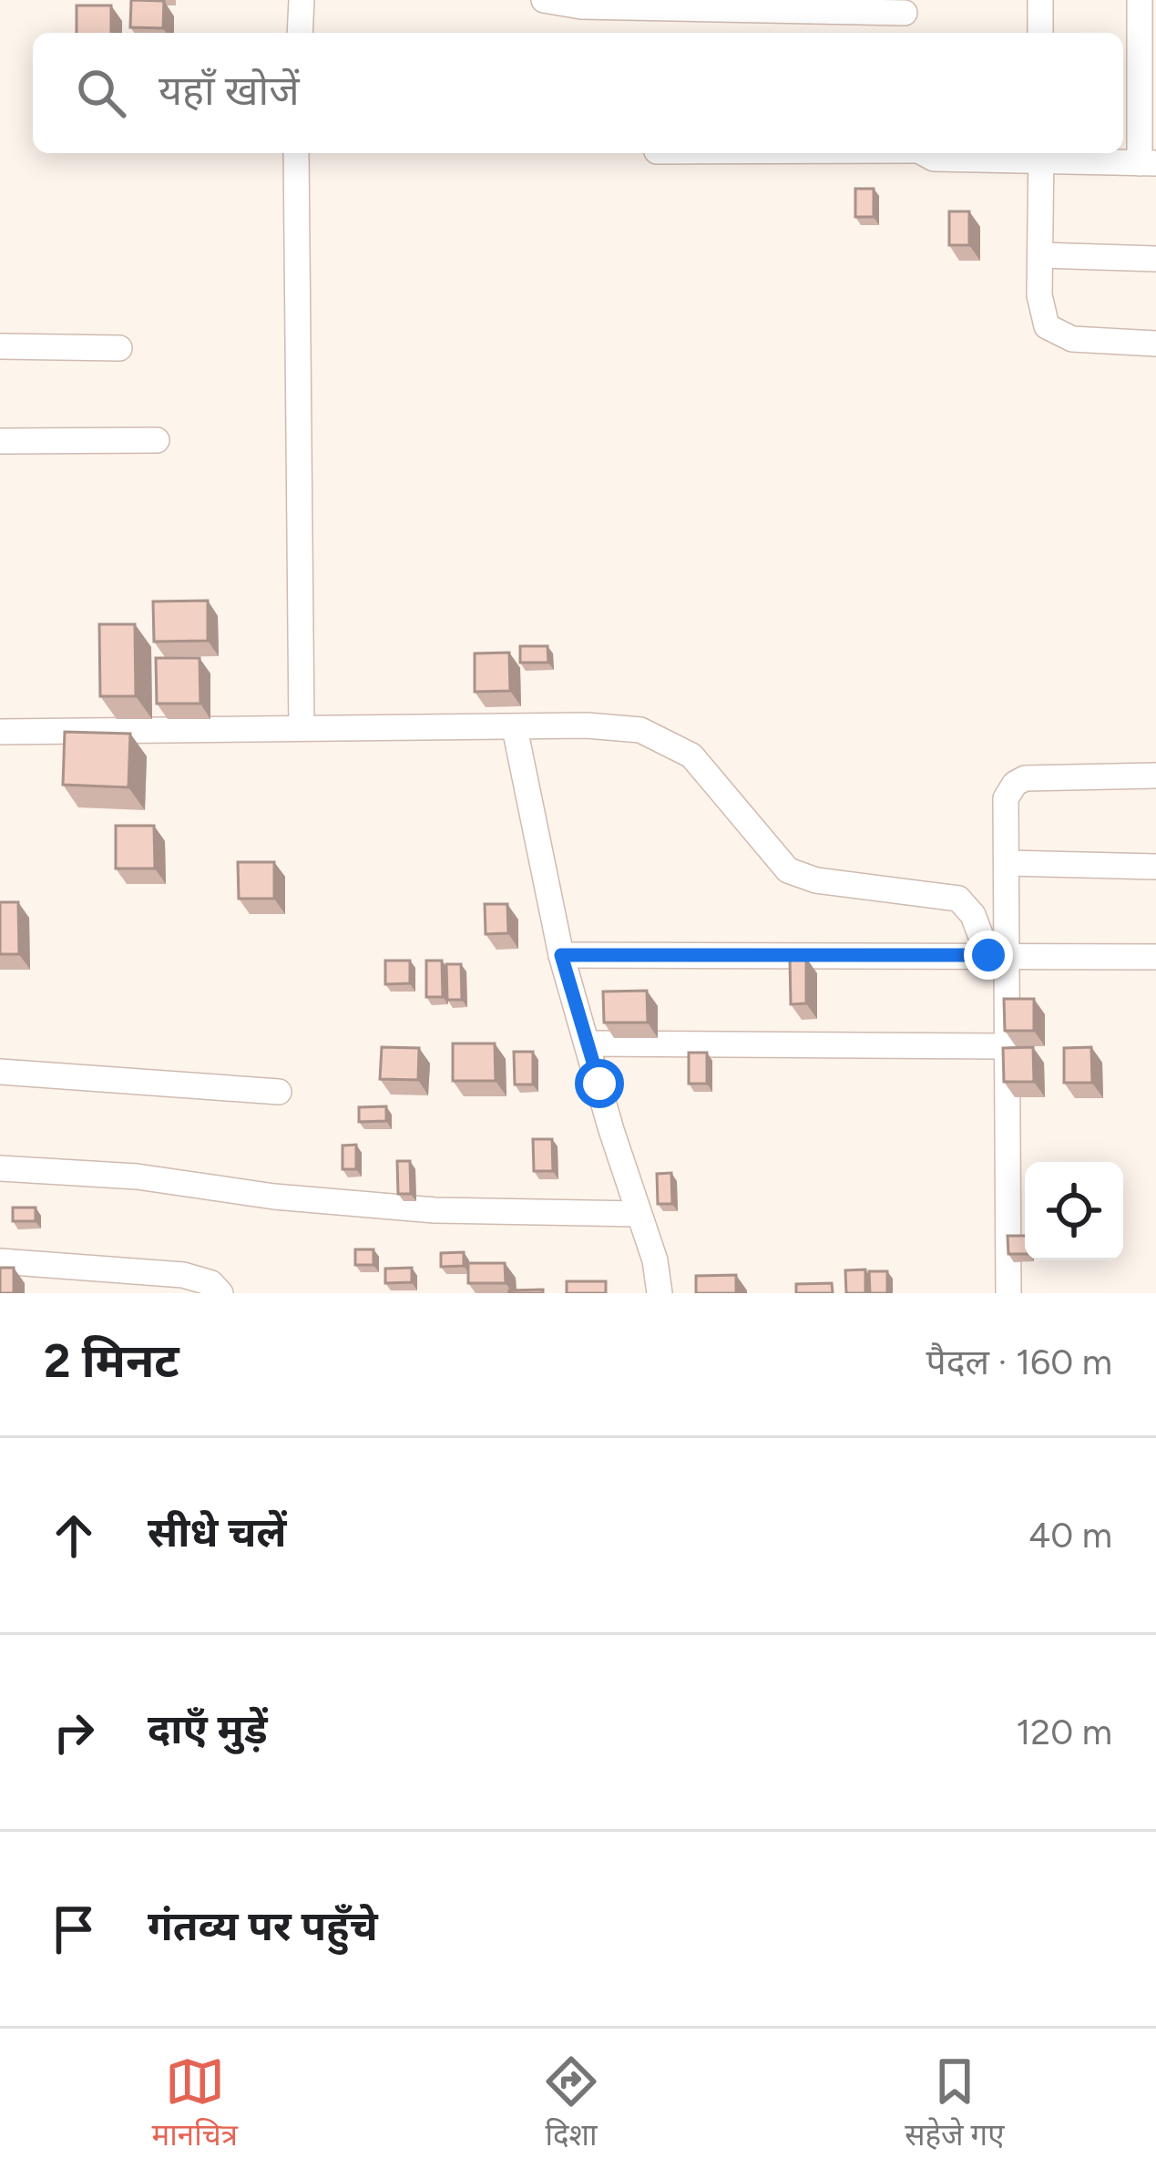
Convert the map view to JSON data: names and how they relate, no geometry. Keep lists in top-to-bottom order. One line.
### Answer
{"page":{"search":"यहाँ खोजें","heading":["2 मिनट","पैदल · 160 m"],"list":[["सीधे चलें","40 m"],["दाएँ मुड़ें","120 m"],"गंतव्य पर पहुँचे"],"nav":["मानचित्र","दिशा","सहेजे गए"]}}
